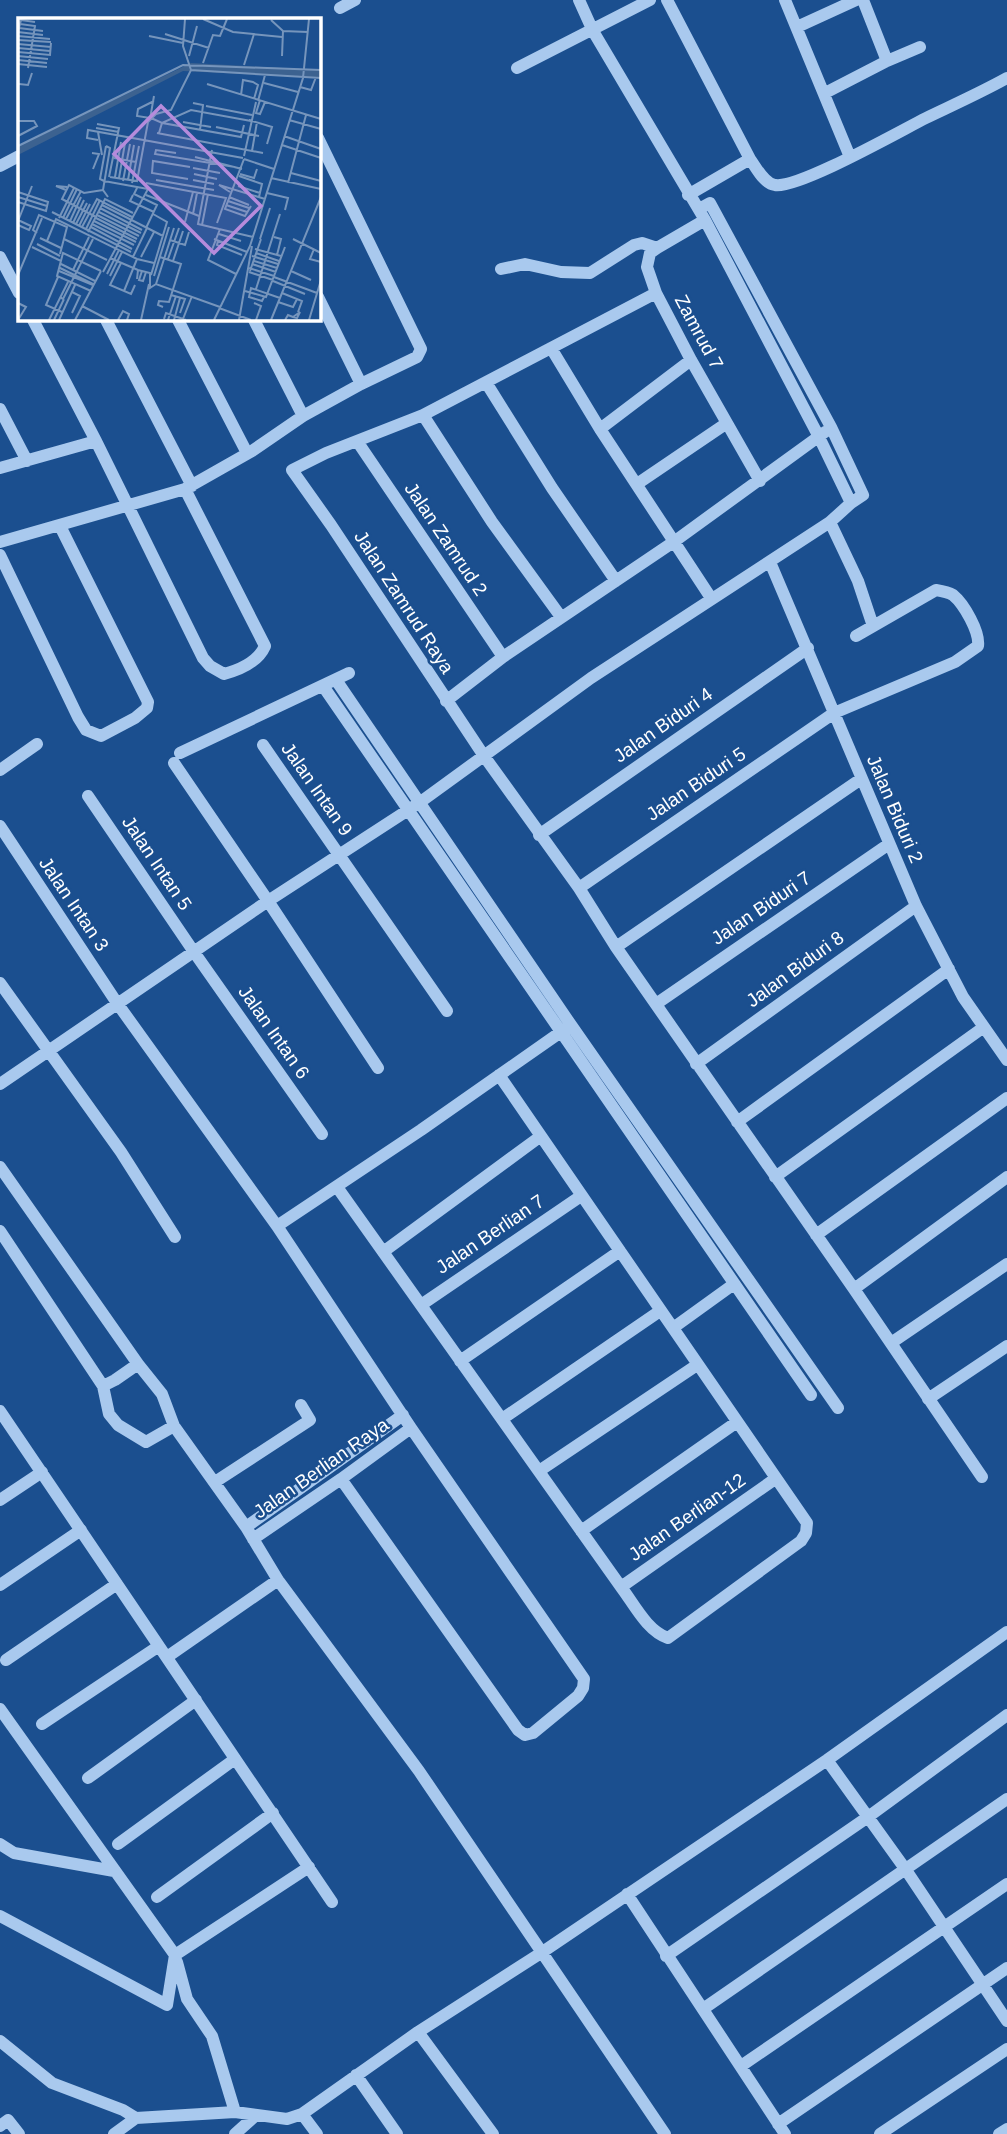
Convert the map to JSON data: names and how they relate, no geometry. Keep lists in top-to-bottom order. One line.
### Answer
{"streets":{"street":["Zamrud 7","Jalan Zamrud 2","Jalan Zamrud Raya","Jalan Biduri 4","Jalan Biduri 5","Jalan Intan 9","Jalan Biduri 2","Jalan Intan 5","Jalan Intan 3","Jalan Biduri 7","Jalan Biduri 8","Jalan Intan 6","Jalan Berlian 7","Jalan Berlian Raya","Jalan Berlian-12"]},"crossings":[["Jalan Zamrud 2","Jalan Zamrud Raya"],["Jalan Zamrud Raya","Jalan Biduri 4"],["Jalan Zamrud Raya","Jalan Biduri 5"],["Jalan Zamrud Raya","Jalan Biduri 7"],["Jalan Zamrud Raya","Jalan Biduri 8"],["Jalan Biduri 4","Jalan Biduri 2"],["Jalan Biduri 5","Jalan Biduri 2"],["Jalan Biduri 2","Jalan Biduri 7"],["Jalan Biduri 2","Jalan Biduri 8"],["Jalan Intan 5","Jalan Intan 6"],["Jalan Intan 3","Jalan Berlian Raya"]]}
